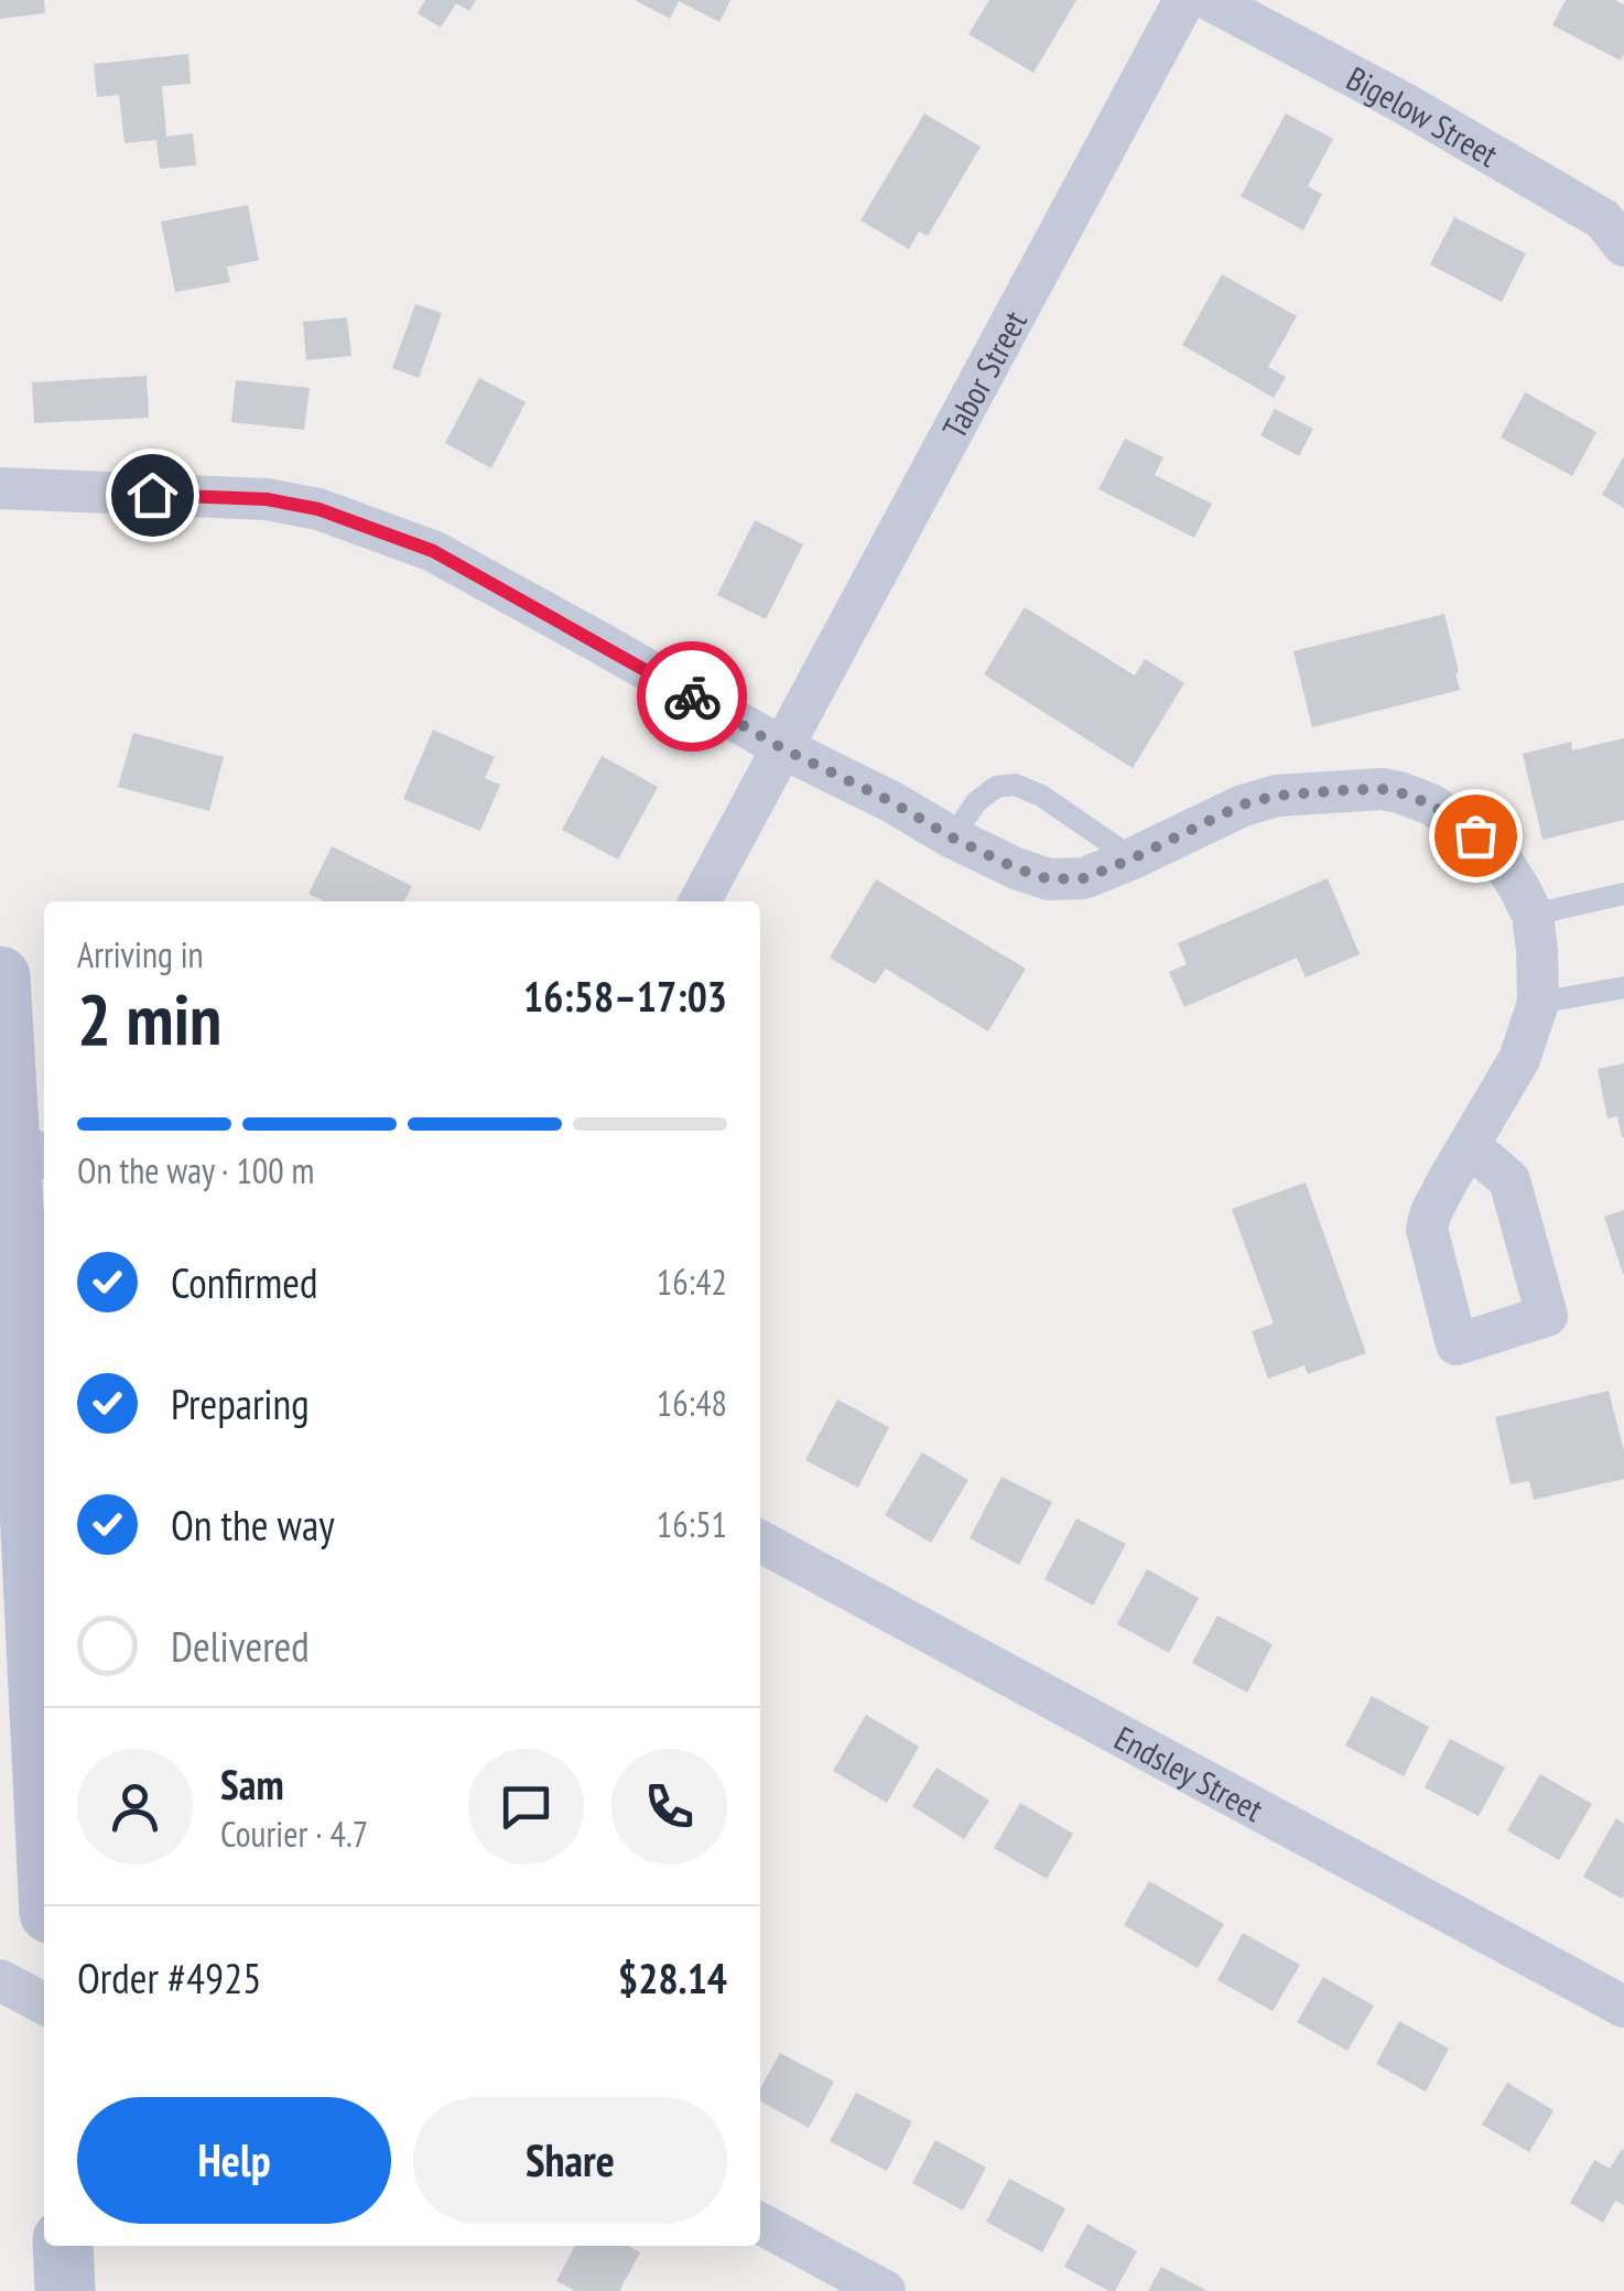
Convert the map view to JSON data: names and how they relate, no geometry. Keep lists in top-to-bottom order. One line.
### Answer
{"streets":{"street":["Bigelow Street","Tabor Street","Endsley Street"]},"page":{"heading":["2 min","Arriving in","16:58–17:03"],"panel":["Sam","Courier · 4.7","Order #4925","$28.14"],"bar":"On the way · 100 m","list":[["Confirmed","16:42"],["Preparing","16:48"],["On the way","16:51"],"Delivered"],"buttons":["Help","Share"]}}
